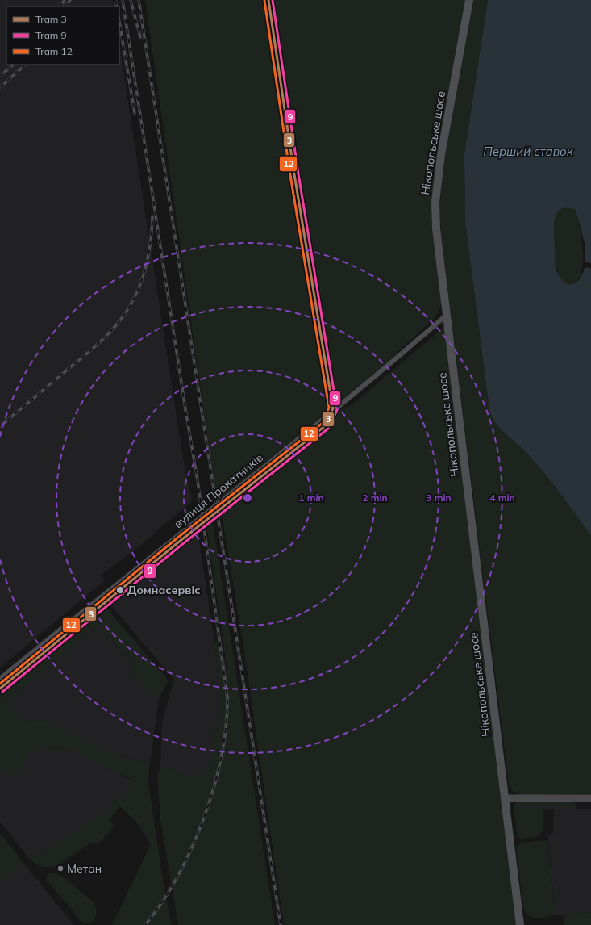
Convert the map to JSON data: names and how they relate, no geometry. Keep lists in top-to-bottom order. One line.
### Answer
{"streets":{"main road":["Нікопольське шосе"],"street":["вулиця Прокатників"]},"crossings":[["Нікопольське шосе","вулиця Прокатників"]],"water":["Перший ставок"],"places":["Домнасервіс","Метан"],"lines":["tram line 3","tram line 9","tram line 12"],"legend":["Tram 3","Tram 9","Tram 12"],"rings":["1 min","2 min","3 min","4 min"]}
